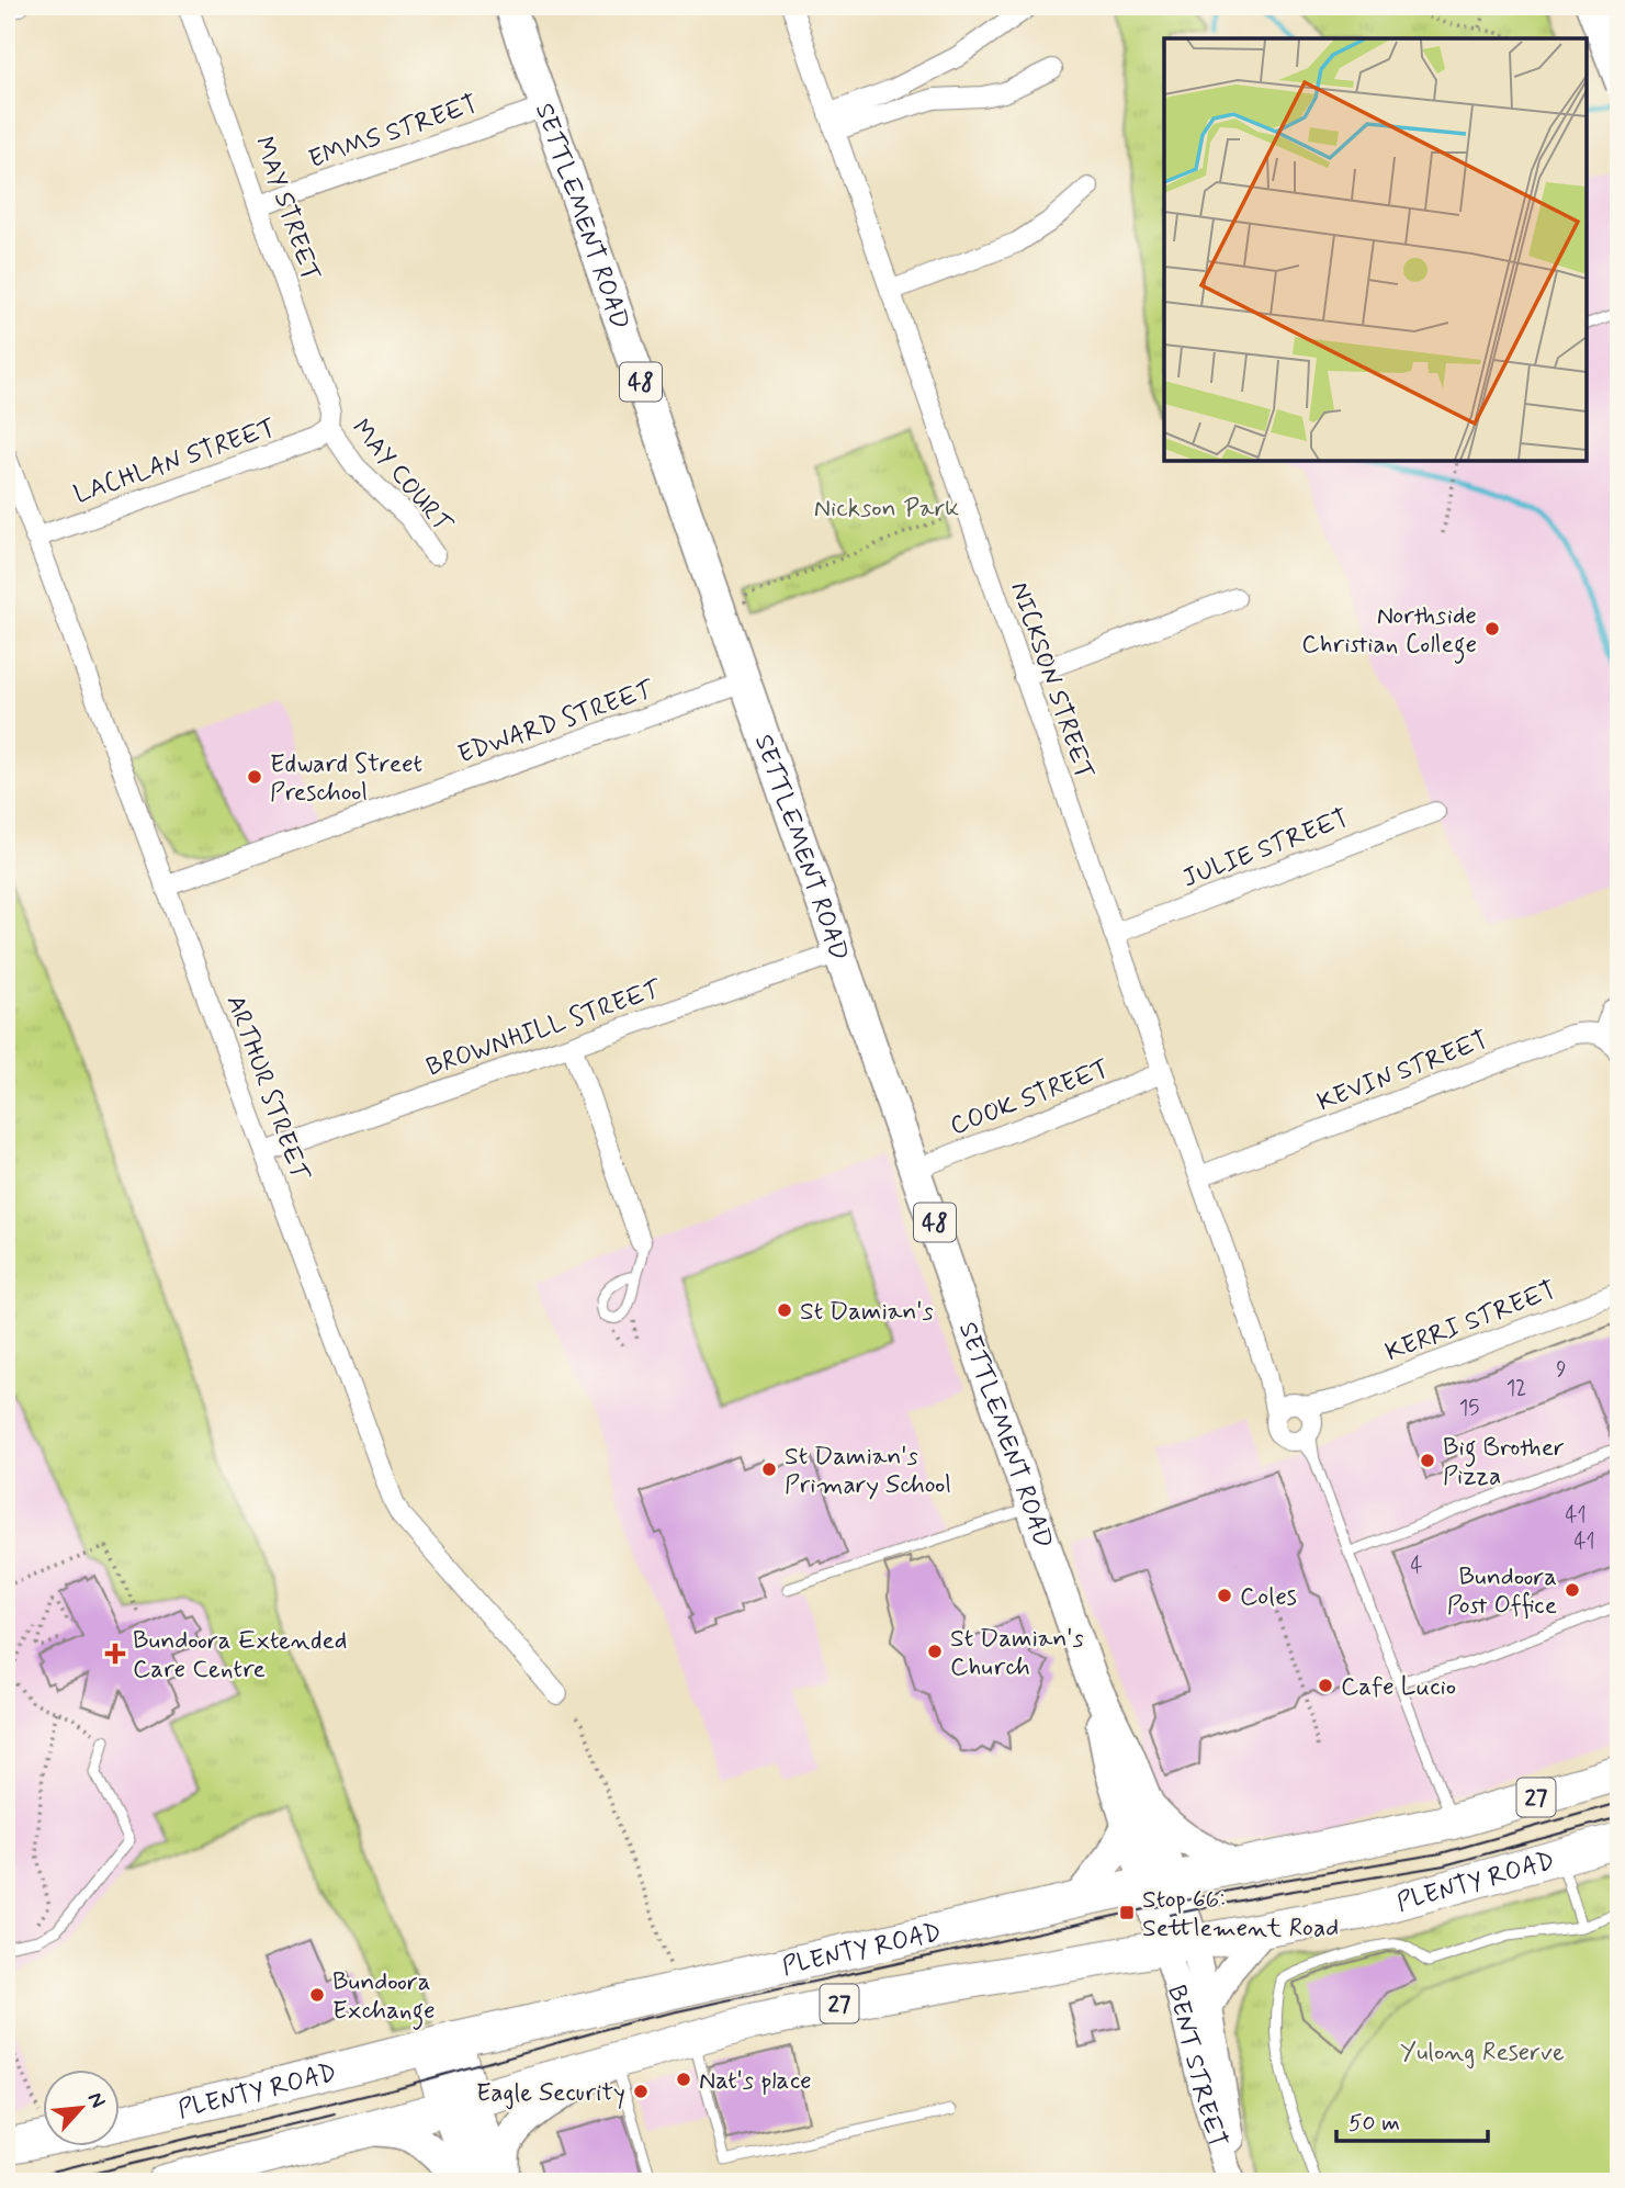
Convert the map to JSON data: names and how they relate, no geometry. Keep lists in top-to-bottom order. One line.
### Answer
{"streets":{"highway":["27","PLENTY ROAD"],"main road":["SETTLEMENT ROAD","48","BENT STREET"],"street":["EMMS STREET","MAY STREET","LACHLAN STREET","MAY COURT","NICKSON STREET","EDWARD STREET","JULIE STREET","BROWNHILL STREET","KEVIN STREET","ARTHUR STREET","COOK STREET","KERRI STREET"]},"crossings":[["EMMS STREET","MAY STREET"],["EMMS STREET","SETTLEMENT ROAD"],["MAY STREET","LACHLAN STREET"],["MAY STREET","MAY COURT"],["SETTLEMENT ROAD","EDWARD STREET"],["SETTLEMENT ROAD","BROWNHILL STREET"],["SETTLEMENT ROAD","COOK STREET"],["SETTLEMENT ROAD","PLENTY ROAD"],["SETTLEMENT ROAD","BENT STREET"],["LACHLAN STREET","MAY COURT"],["LACHLAN STREET","ARTHUR STREET"],["NICKSON STREET","JULIE STREET"],["NICKSON STREET","KEVIN STREET"],["NICKSON STREET","COOK STREET"],["NICKSON STREET","KERRI STREET"],["NICKSON STREET","PLENTY ROAD"],["EDWARD STREET","ARTHUR STREET"],["BROWNHILL STREET","ARTHUR STREET"],["PLENTY ROAD","BENT STREET"]],"parks":["Nickson Park","Yulong Reserve"],"places":{"other":["Northside Christian College","Edward Street Preschool","St Damian's","Big Brother Pizza","St Damian's Primary School","Bundoora Post Office","Coles","St Damian's Church","Cafe Lucio","Bundoora Exchange","Nat's place","Eagle Security"],"health":["Bundoora Extended Care Centre"],"transit":["Stop 66: Settlement Road"]},"house_numbers":["9","12","15","41","41","4"],"scale_bar":"50 m","north":"top right"}
